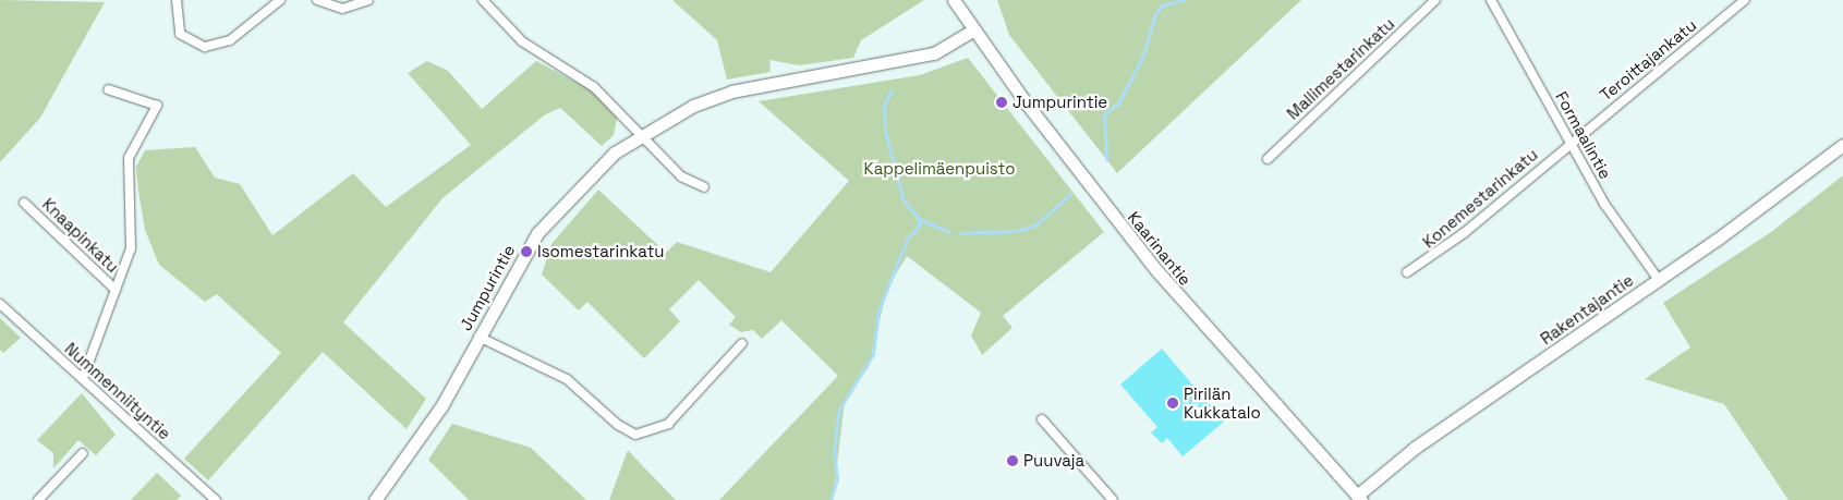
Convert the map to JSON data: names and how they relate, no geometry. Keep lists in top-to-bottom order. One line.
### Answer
{"streets":{"street":["Teroittajankatu","Mallimestarinkatu","Formaalintie","Konemestarinkatu","Knaapinkatu","Kaarinantie","Jumpurintie","Rakentajantie","Nummenniityntie"]},"crossings":[["Teroittajankatu","Formaalintie"],["Teroittajankatu","Konemestarinkatu"],["Formaalintie","Konemestarinkatu"],["Formaalintie","Rakentajantie"],["Kaarinantie","Jumpurintie"],["Kaarinantie","Rakentajantie"]],"parks":["Kappelimäenpuisto"],"places":["Jumpurintie","Isomestarinkatu","Pirilän Kukkatalo","Puuvaja"]}
